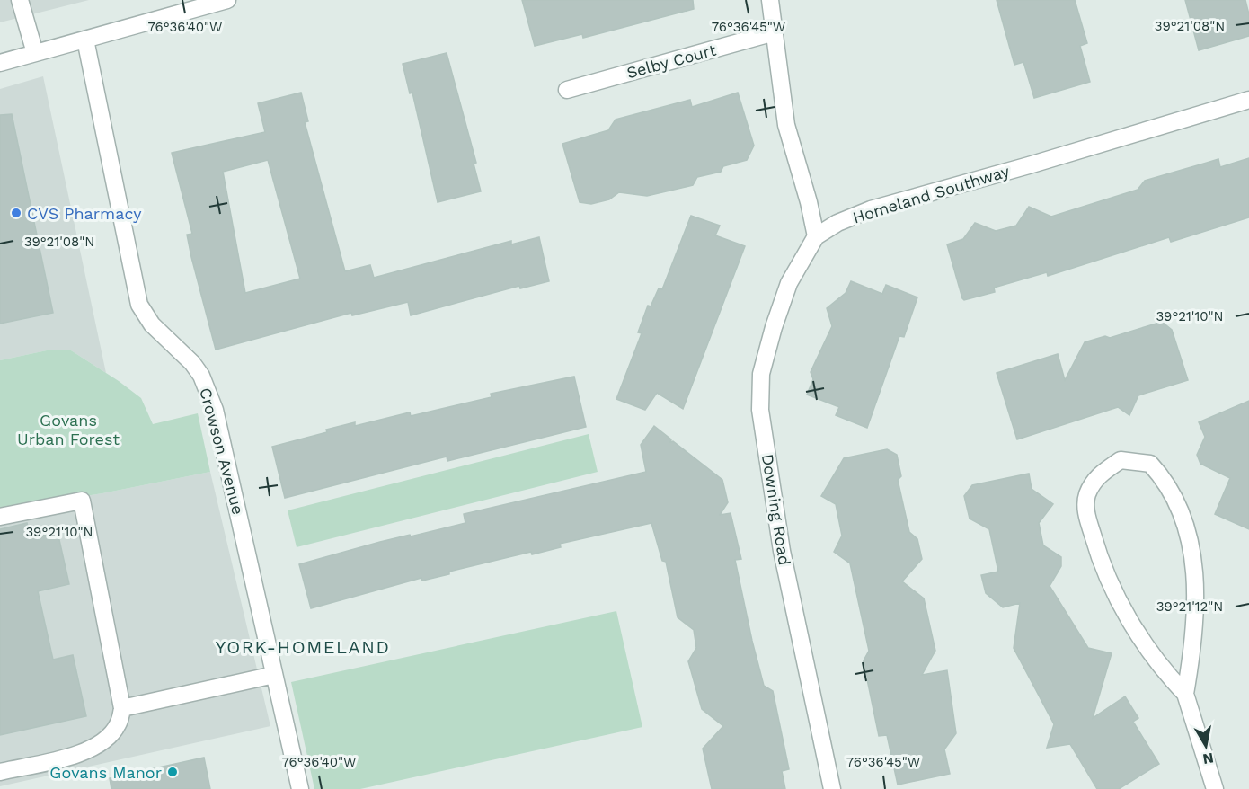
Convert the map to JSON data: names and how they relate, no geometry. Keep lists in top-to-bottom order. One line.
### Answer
{"streets":{"street":["Selby Court","Homeland Southway","Crowson Avenue","Downing Road"]},"crossings":[["Homeland Southway","Downing Road"]],"districts":["YORK-HOMELAND"],"parks":["Govans Urban Forest"],"places":["CVS Pharmacy","Govans Manor"],"north":"bottom","coordinates":["39°21'08\"N","76°36'40\"W","76°36'45\"W","39°21'10\"N","39°21'12\"N"]}
